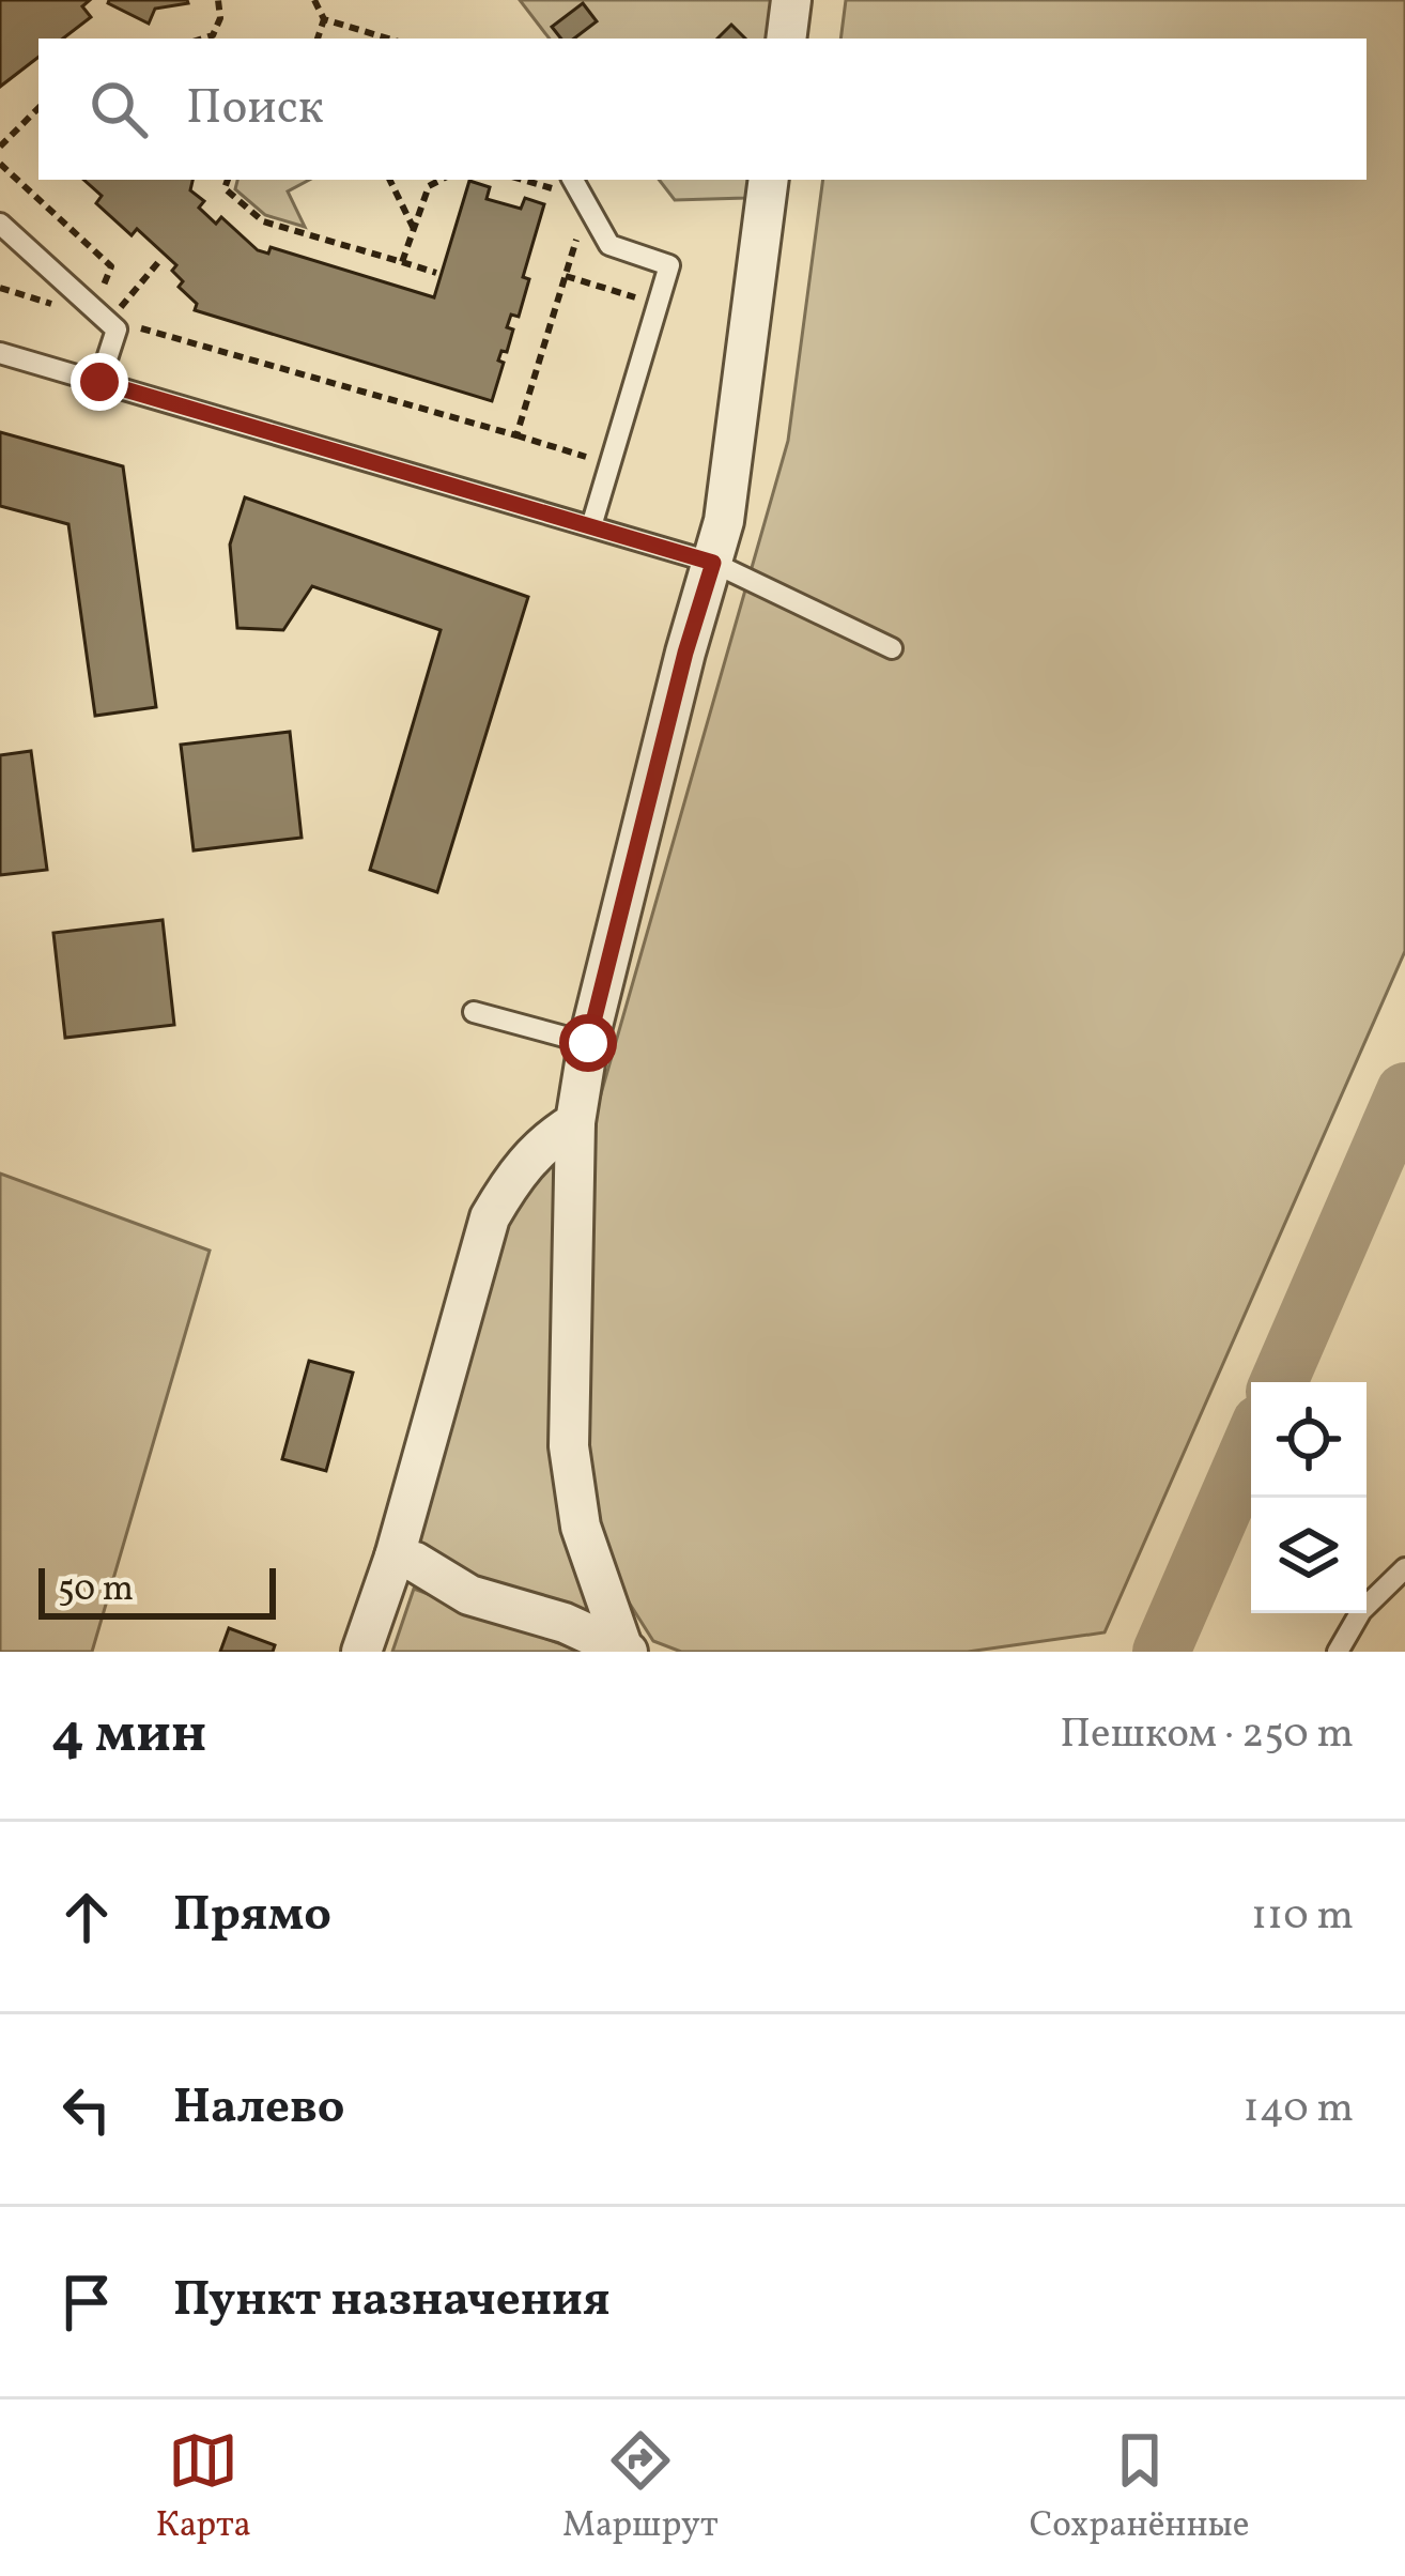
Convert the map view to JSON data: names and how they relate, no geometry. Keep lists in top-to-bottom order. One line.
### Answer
{"scale_bar":"50 m","page":{"search":"Поиск","scale":"50 m","heading":["4 мин","Пешком · 250 m"],"list":[["Прямо","110 m"],["Налево","140 m"],"Пункт назначения"],"nav":["Карта","Маршрут","Сохранённые"]}}
